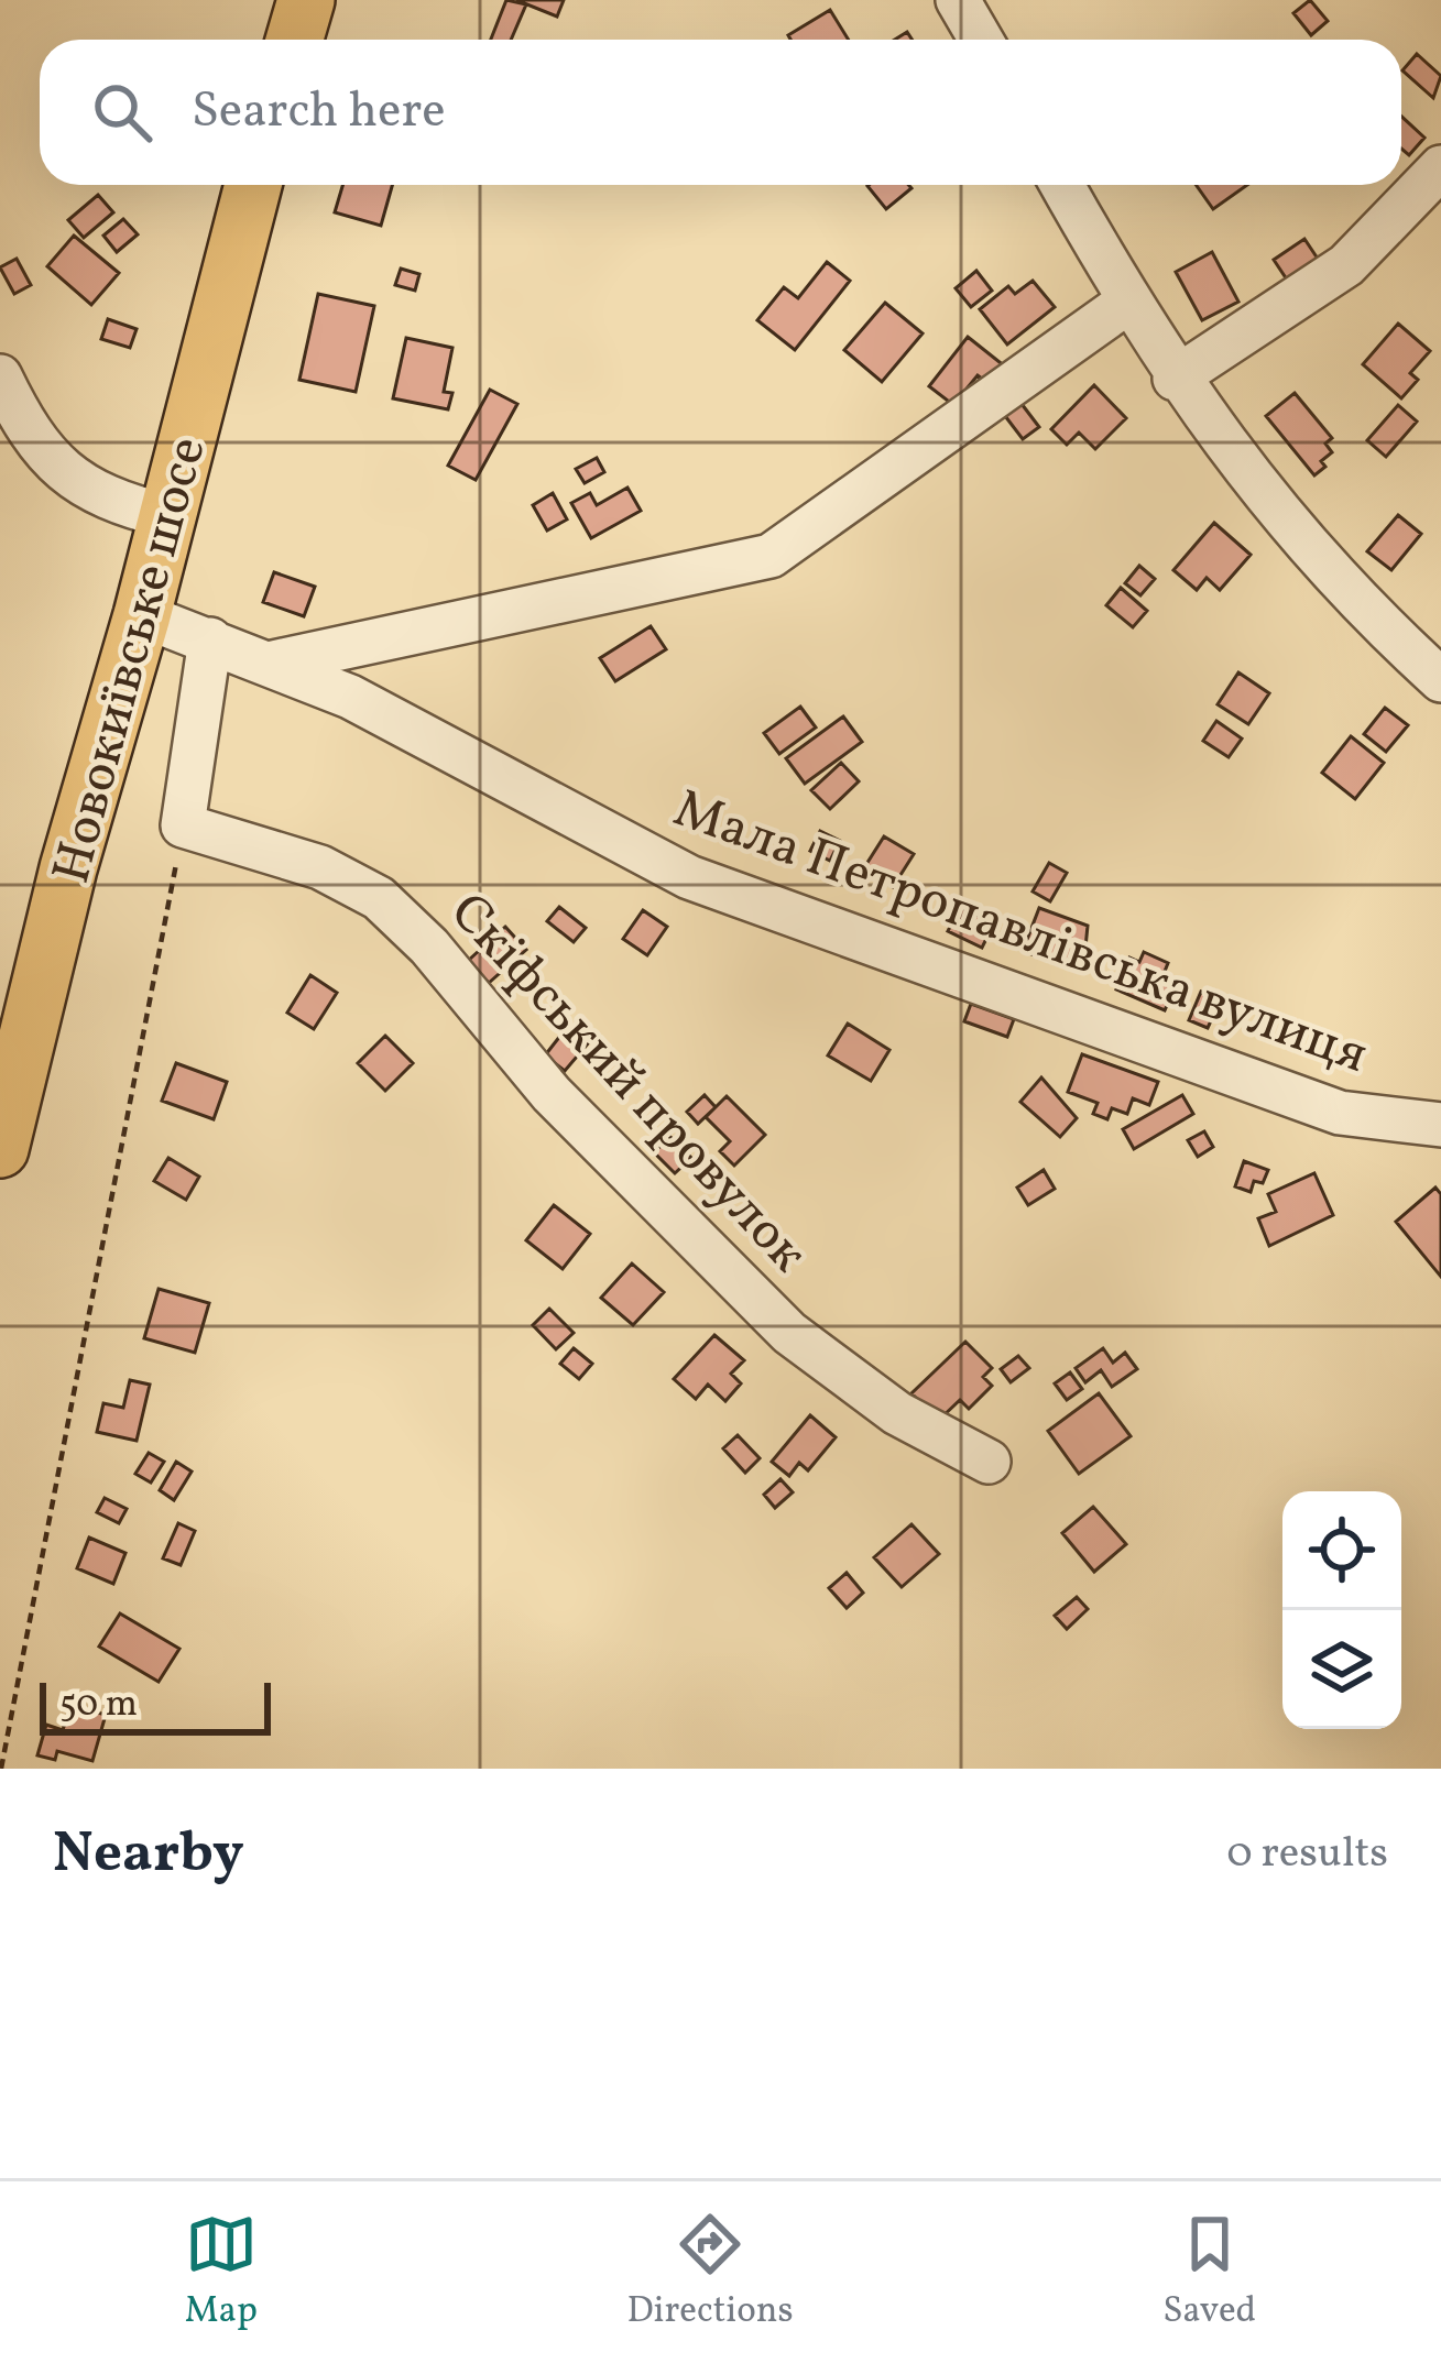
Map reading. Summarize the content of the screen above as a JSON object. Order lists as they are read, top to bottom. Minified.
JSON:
{"streets":{"main road":["Новокиївське шосе"],"street":["Мала Петропавлівська вулиця","Скіфський провулок"]},"crossings":[["Новокиївське шосе","Мала Петропавлівська вулиця"]],"scale_bar":"50 m","page":{"search":"Search here","scale":"50 m","heading":["Nearby","0 results"],"nav":["Map","Directions","Saved"]}}
